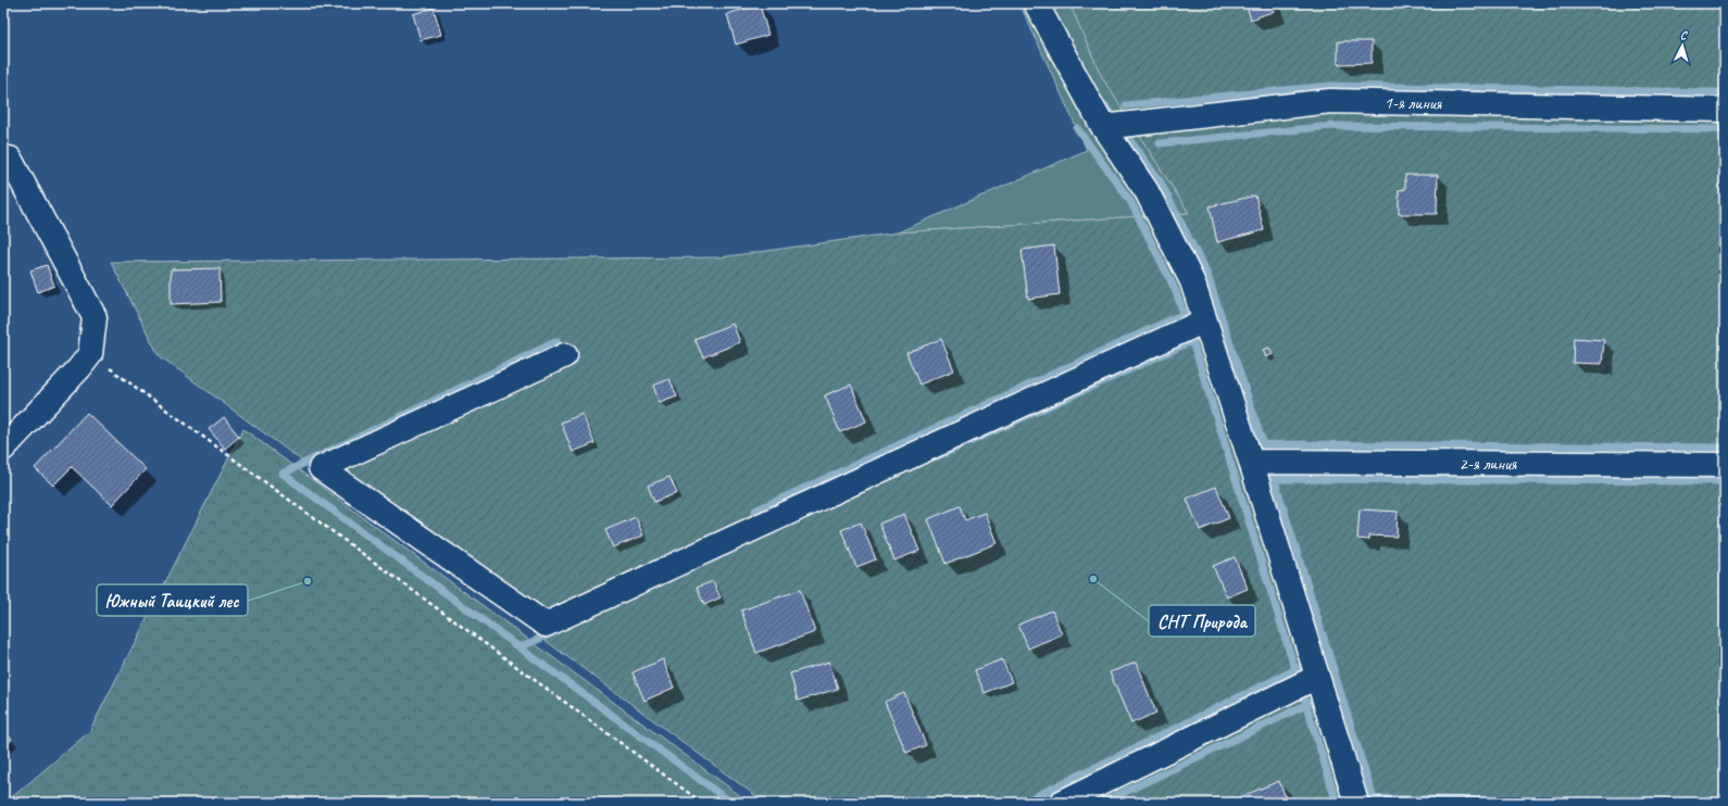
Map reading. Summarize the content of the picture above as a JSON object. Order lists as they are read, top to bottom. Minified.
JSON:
{"streets":{"street":["1-я линия","2-я линия"]},"places":["СНТ Природа","Южный Таицкий лес"],"north":"top"}
